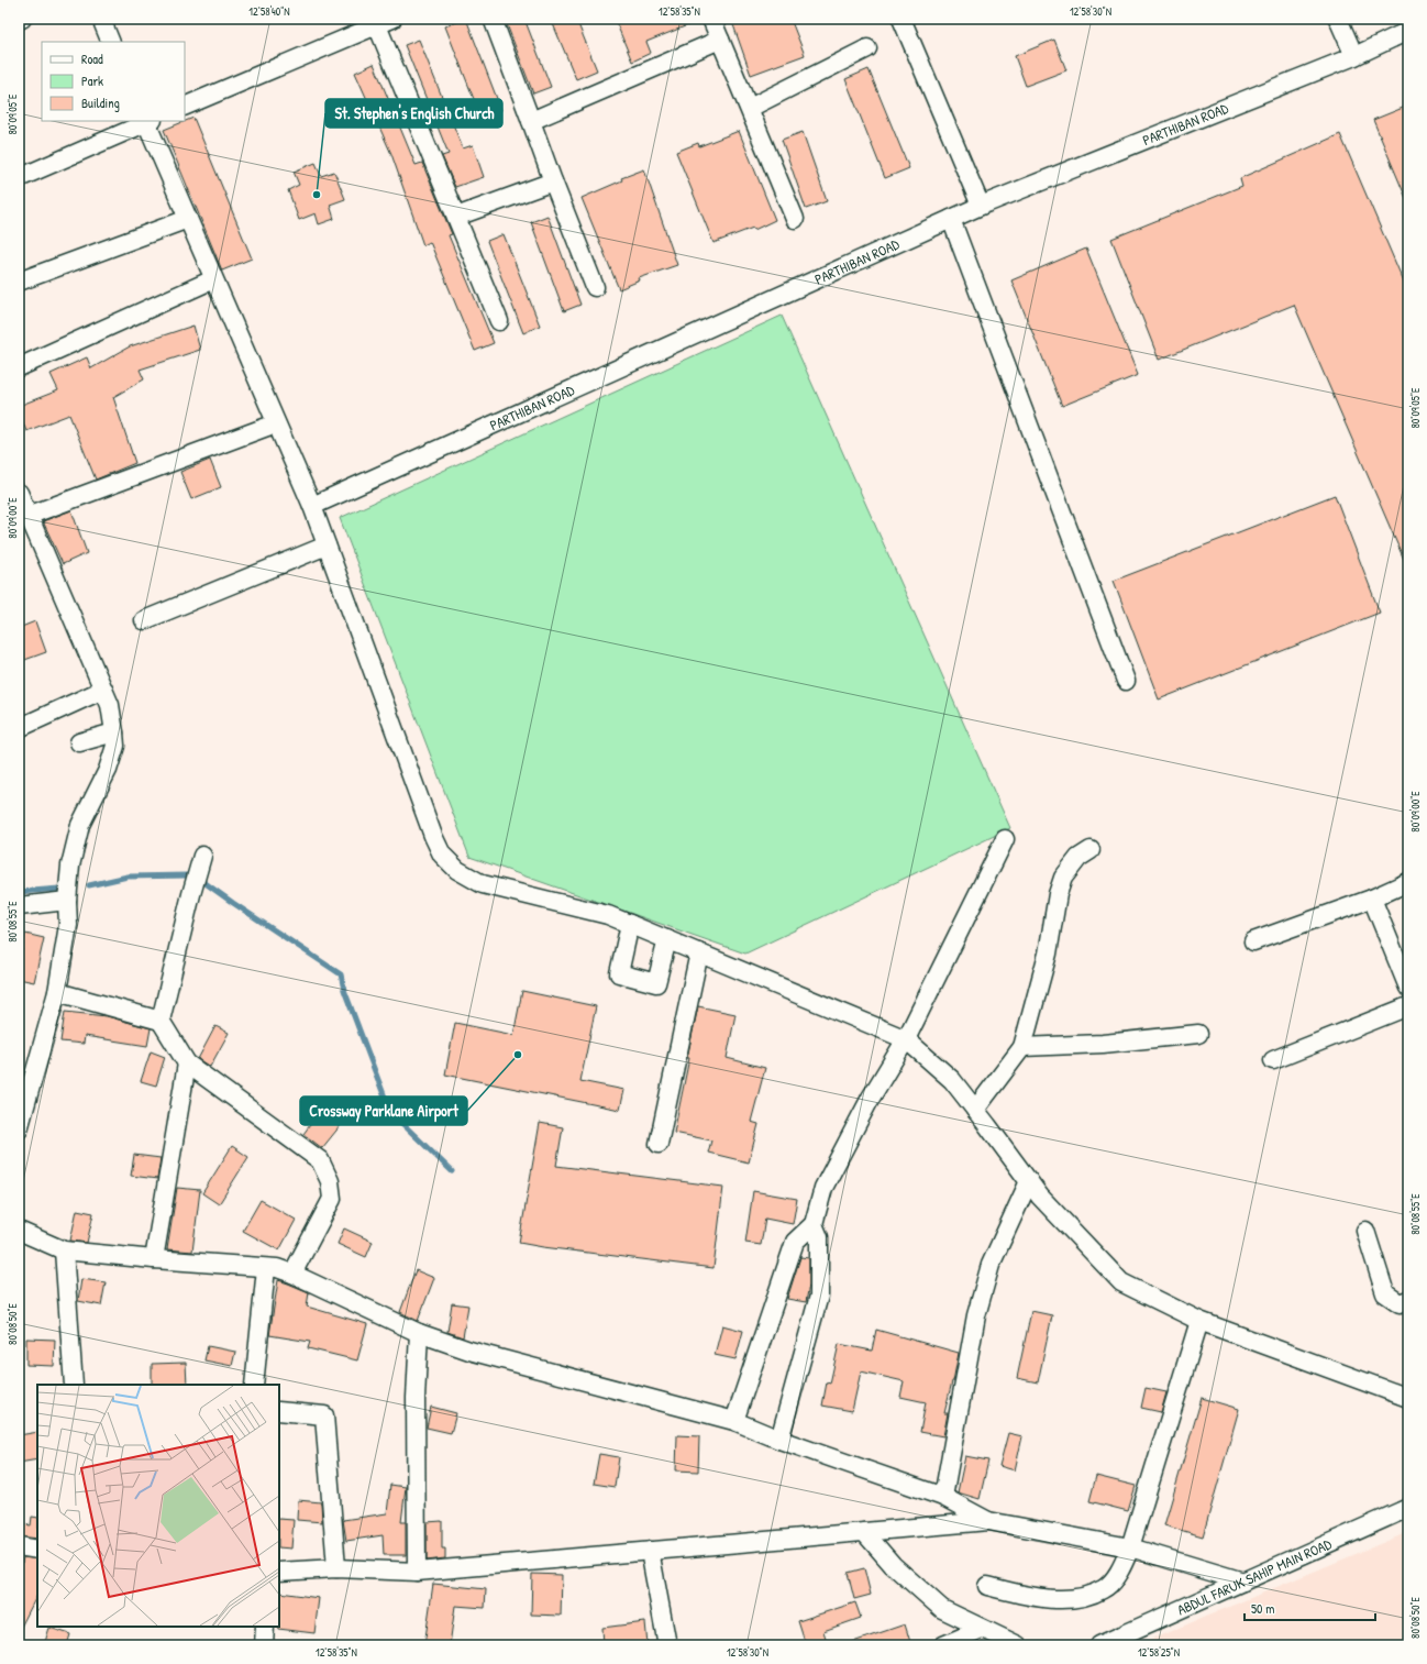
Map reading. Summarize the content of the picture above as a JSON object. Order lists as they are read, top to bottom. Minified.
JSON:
{"streets":{"street":["PARTHIBAN ROAD","ABDUL FARUK SAHIP MAIN ROAD"]},"places":["St. Stephen's English Church","Crossway Parklane Airport"],"legend":["Road","Park","Building"],"scale_bar":"50 m","coordinates":["12°58'40\"N","12°58'35\"N","12°58'30\"N","80°09'05\"E","80°09'00\"E","80°08'55\"E","80°08'50\"E","12°58'25\"N"]}
